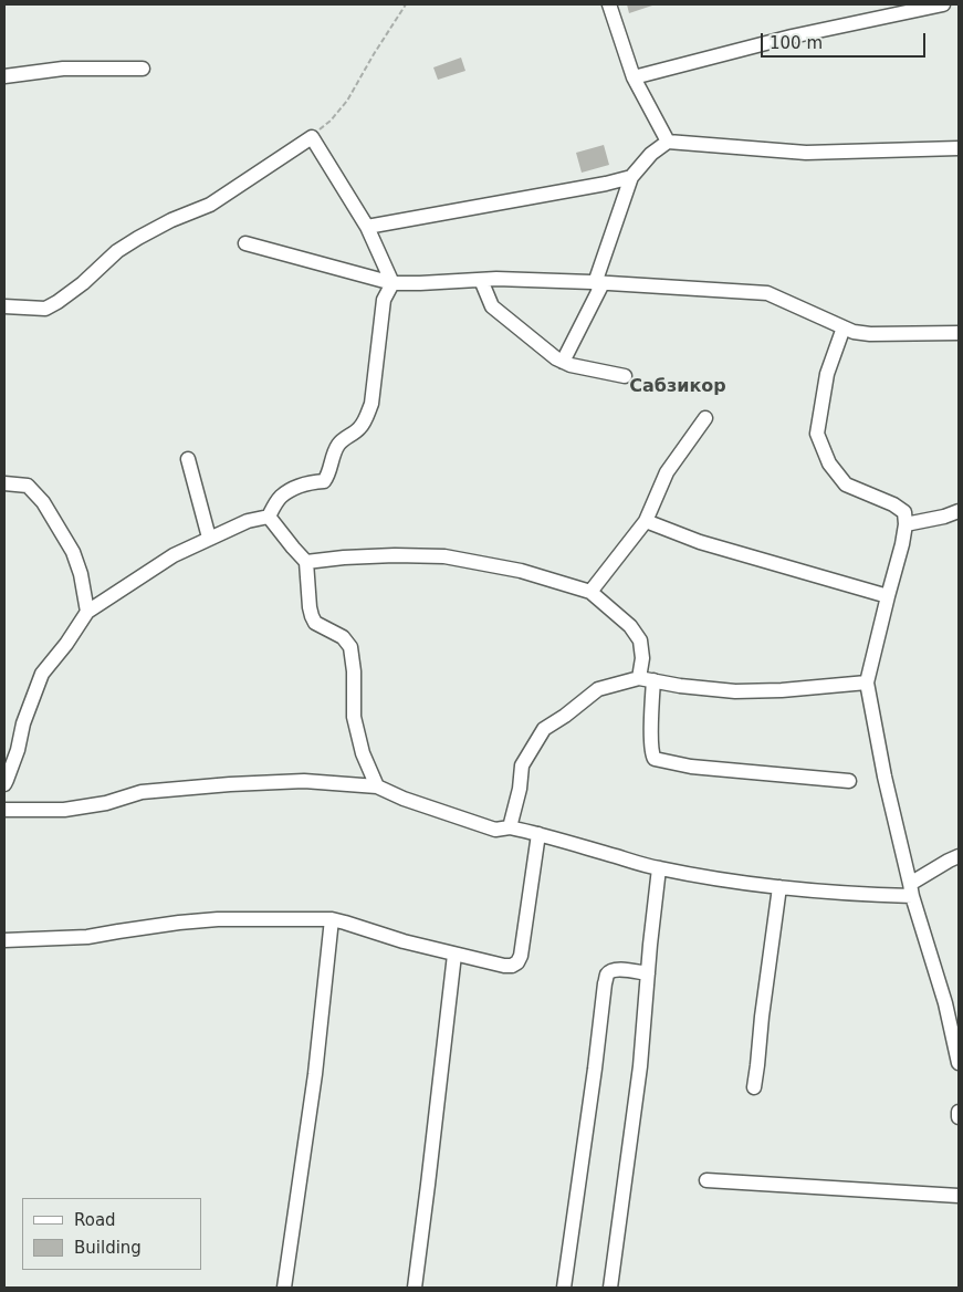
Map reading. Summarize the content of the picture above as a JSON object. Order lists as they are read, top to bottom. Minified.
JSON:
{"districts":["Сабзикор"],"legend":["Road","Building"],"scale_bar":"100 m"}
